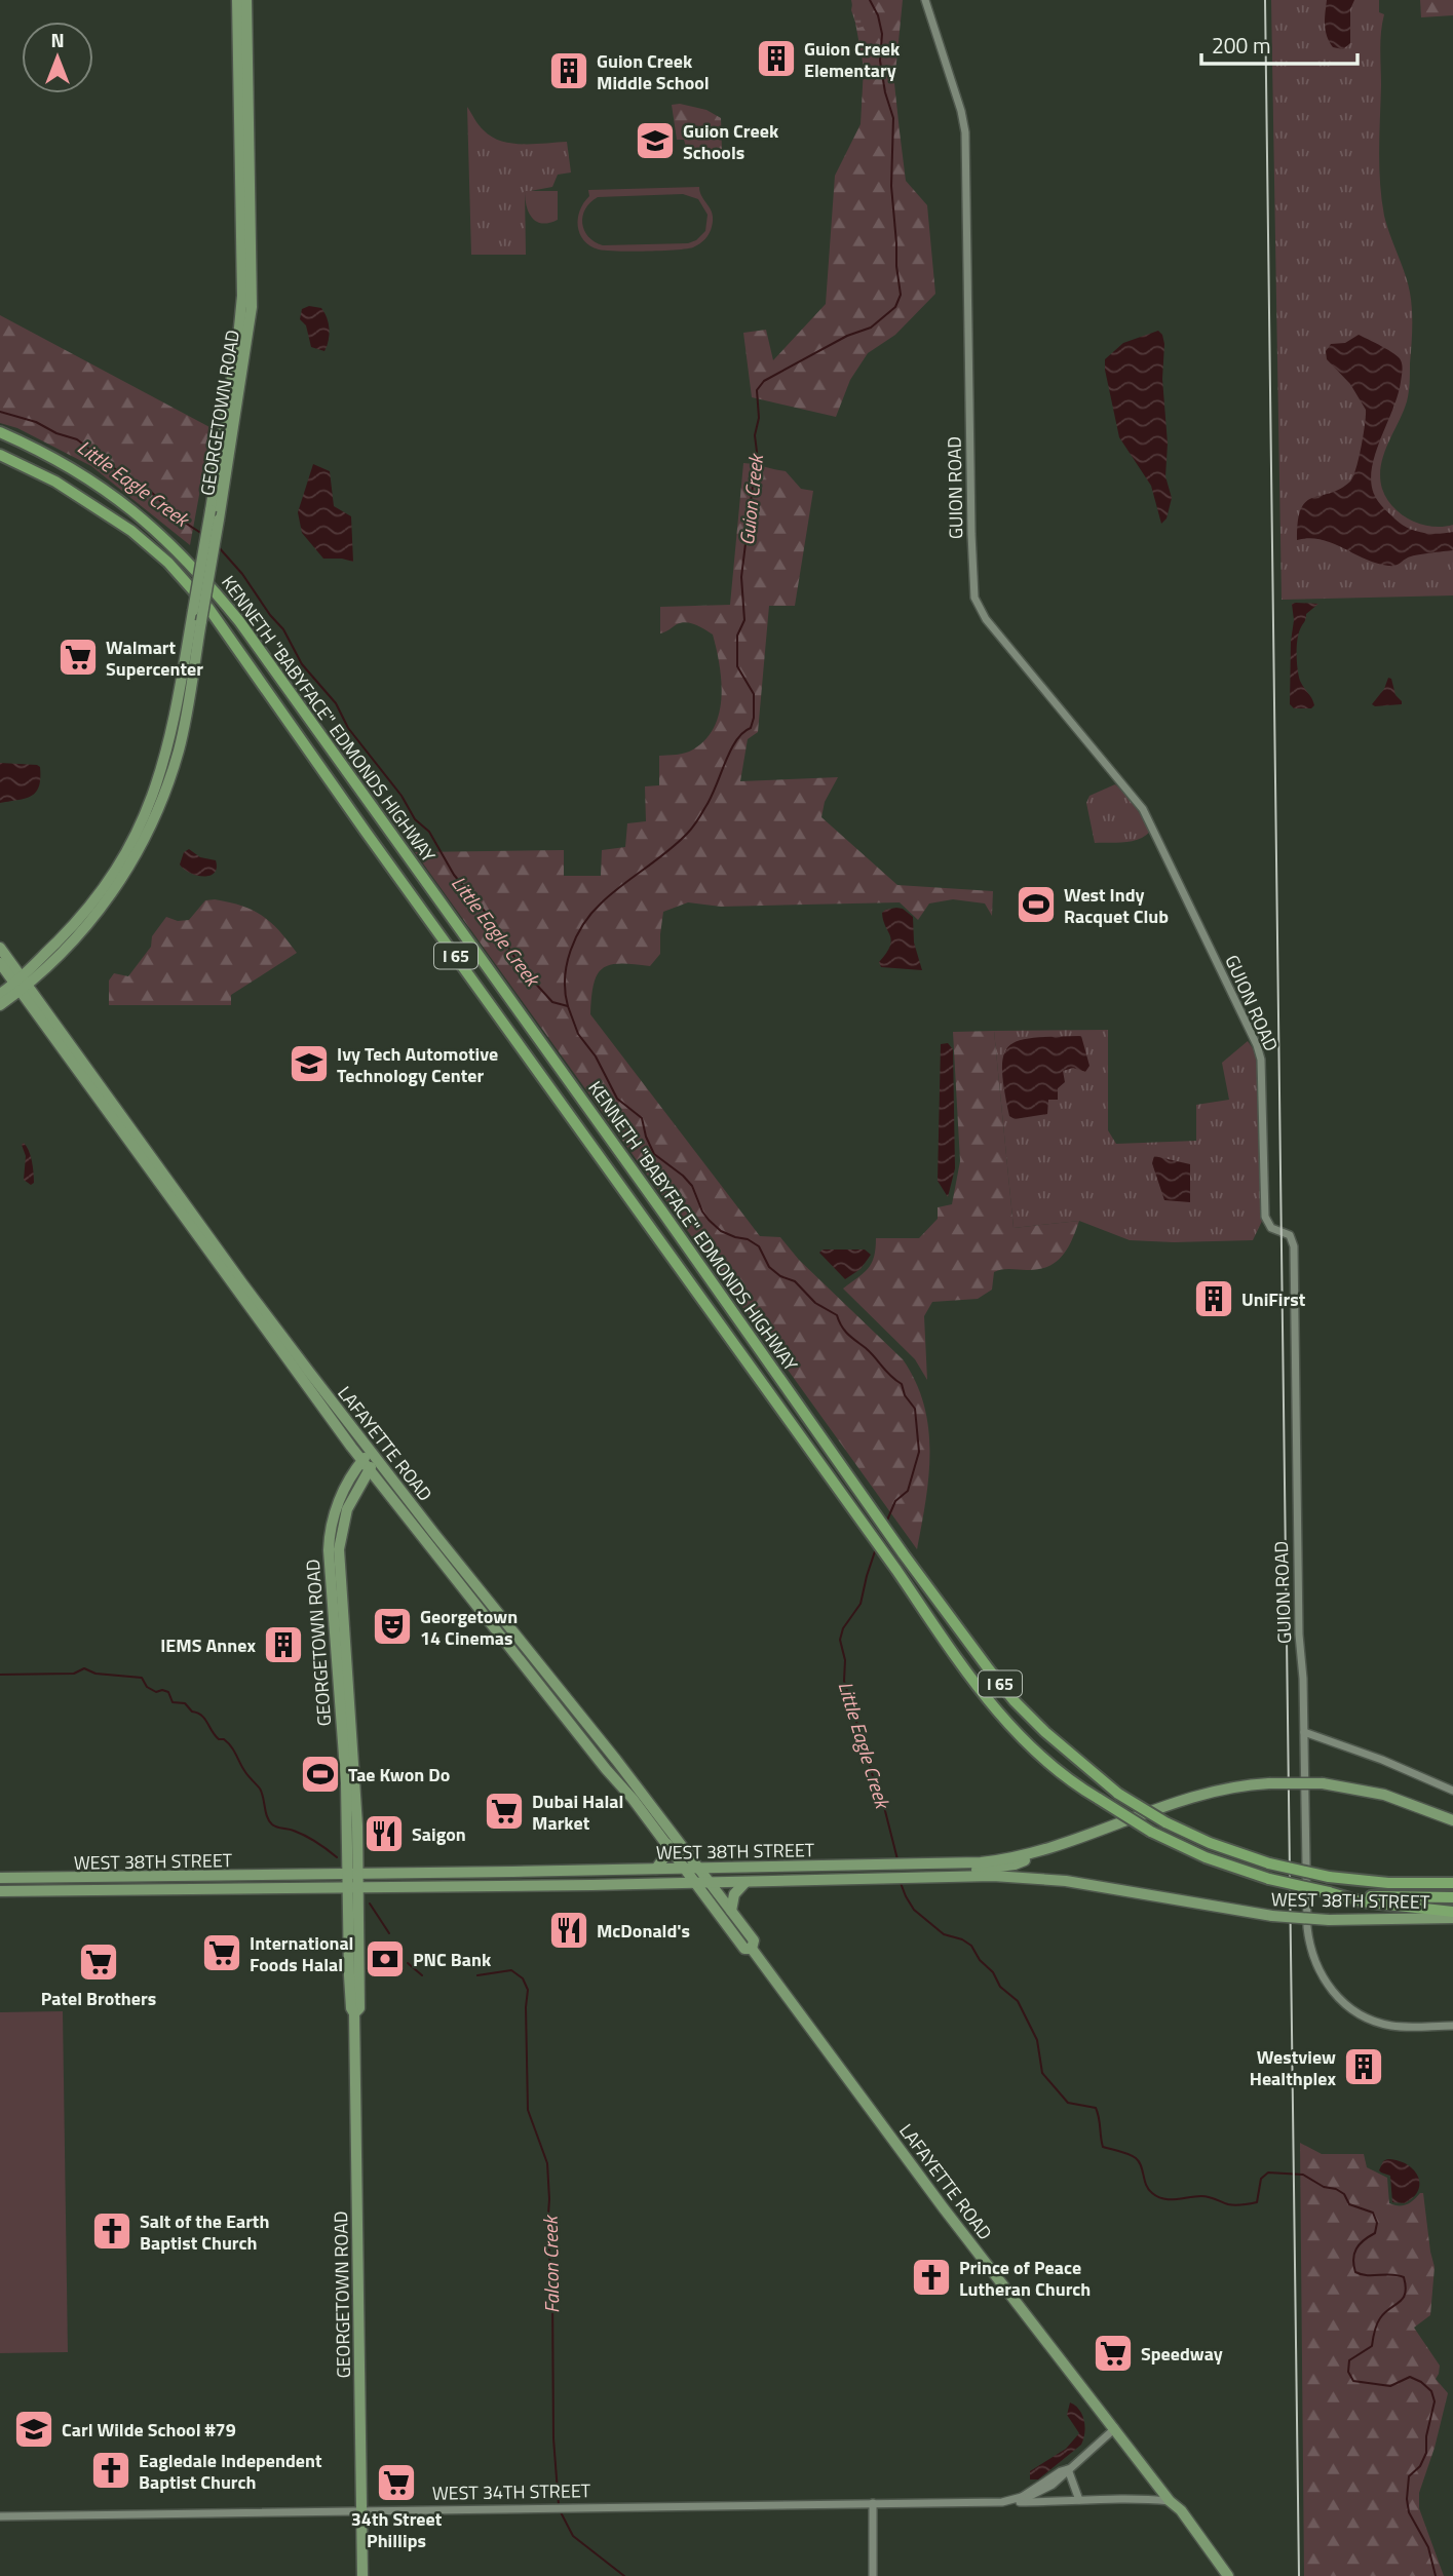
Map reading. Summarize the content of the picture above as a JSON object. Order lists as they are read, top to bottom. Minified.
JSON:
{"streets":{"highway":["KENNETH \"BABYFACE\" EDMONDS HIGHWAY","I 65"],"main road":["GEORGETOWN ROAD","LAFAYETTE ROAD","WEST 38TH STREET"],"street":["GUION ROAD","WEST 34TH STREET"]},"crossings":[["GEORGETOWN ROAD","LAFAYETTE ROAD"],["GEORGETOWN ROAD","WEST 38TH STREET"],["GEORGETOWN ROAD","WEST 34TH STREET"],["LAFAYETTE ROAD","WEST 38TH STREET"],["LAFAYETTE ROAD","WEST 34TH STREET"]],"water":["Little Eagle Creek","Guion Creek","Falcon Creek"],"places":{"building":["Guion Creek Elementary","Guion Creek Middle School","UniFirst","IEMS Annex","Westview Healthplex"],"school or university":["Guion Creek Schools","Ivy Tech Automotive Technology Center","Carl Wilde School #79"],"supermarket":["Walmart Supercenter","Dubai Halal Market","International Foods Halal","Patel Brothers","Speedway","34th Street Phillips"],"sports":["West Indy Racquet Club","Tae Kwon Do"],"theatre":["Georgetown 14 Cinemas"],"restaurant":["Saigon","McDonald's"],"bank":["PNC Bank"],"church":["Salt of the Earth Baptist Church","Prince of Peace Lutheran Church","Eagledale Independent Baptist Church"]},"scale_bar":"200 m","north":"top"}
